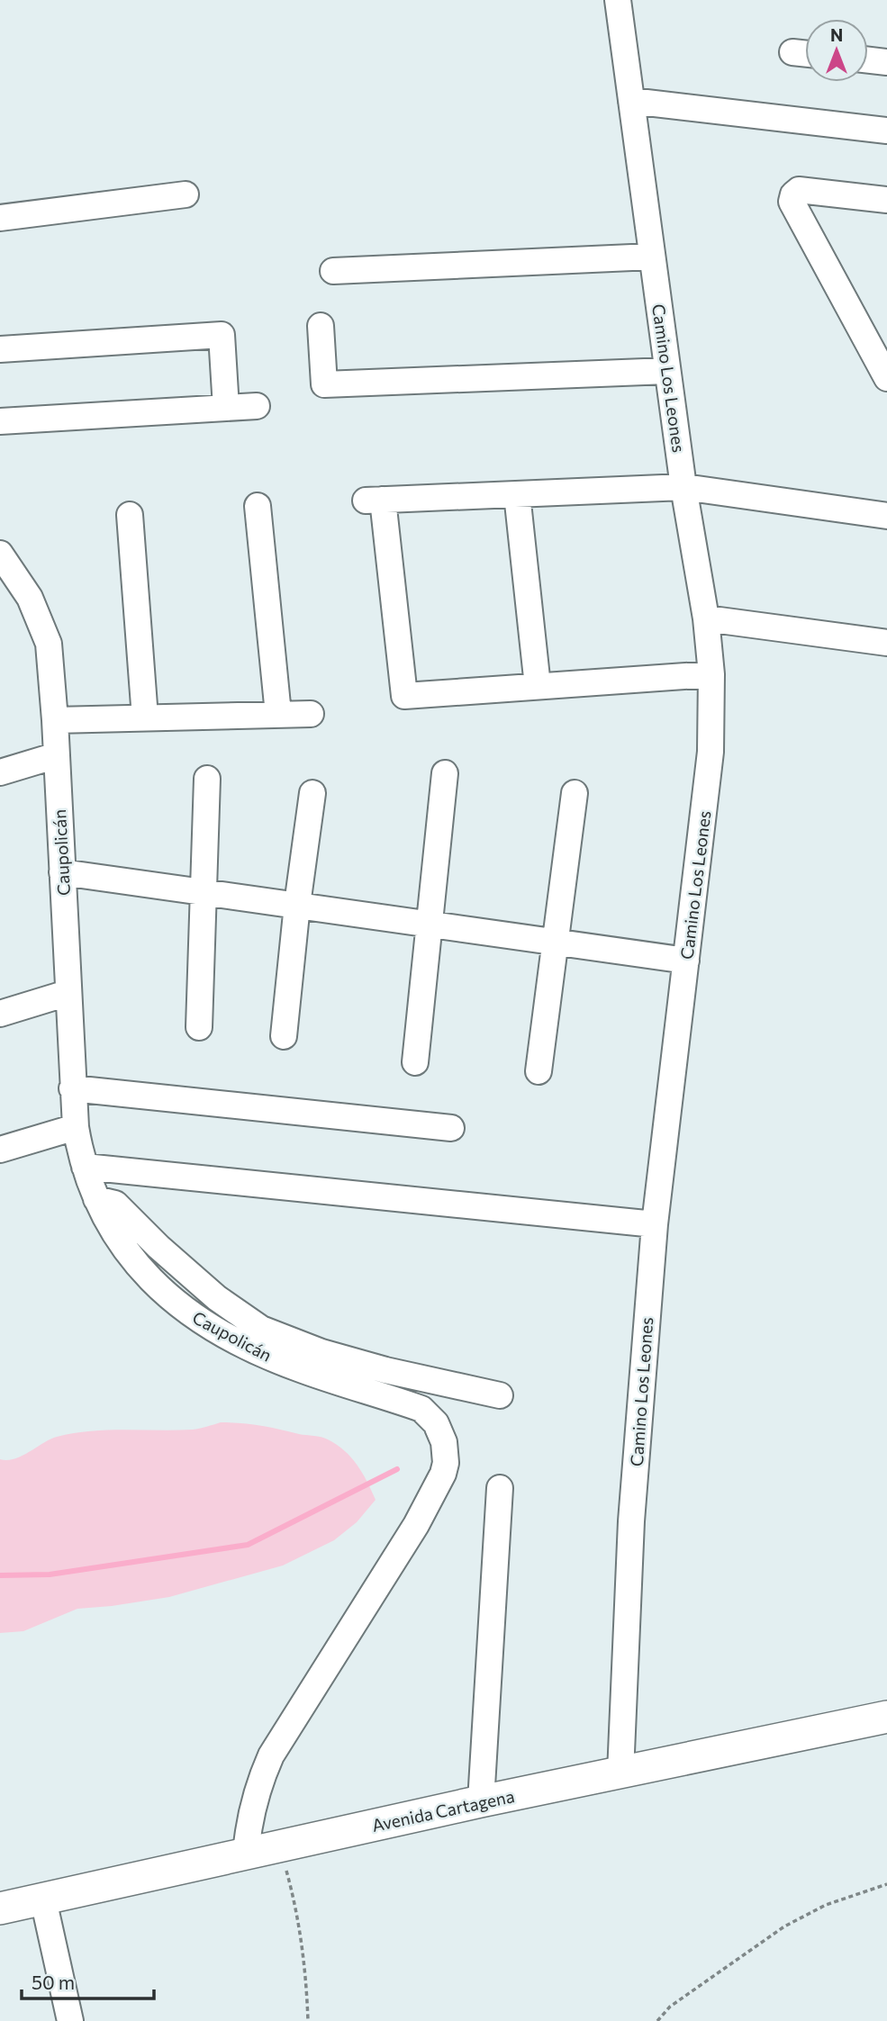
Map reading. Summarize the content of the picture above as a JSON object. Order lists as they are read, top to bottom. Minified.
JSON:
{"streets":{"main road":["Avenida Cartagena"],"street":["Camino Los Leones","Caupolicán"]},"crossings":[["Camino Los Leones","Avenida Cartagena"],["Caupolicán","Avenida Cartagena"]],"scale_bar":"50 m","north":"top"}
